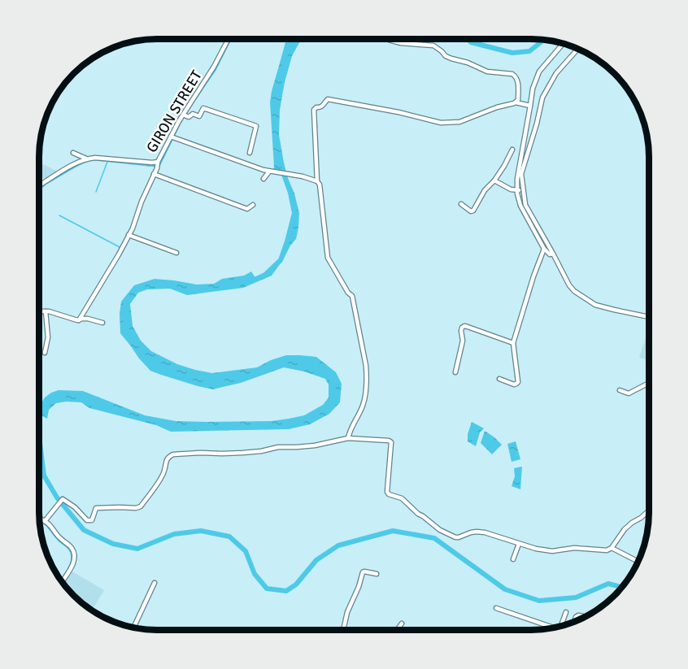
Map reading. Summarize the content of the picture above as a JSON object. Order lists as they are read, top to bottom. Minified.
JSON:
{"streets":{"street":["GIRON STREET"]}}
